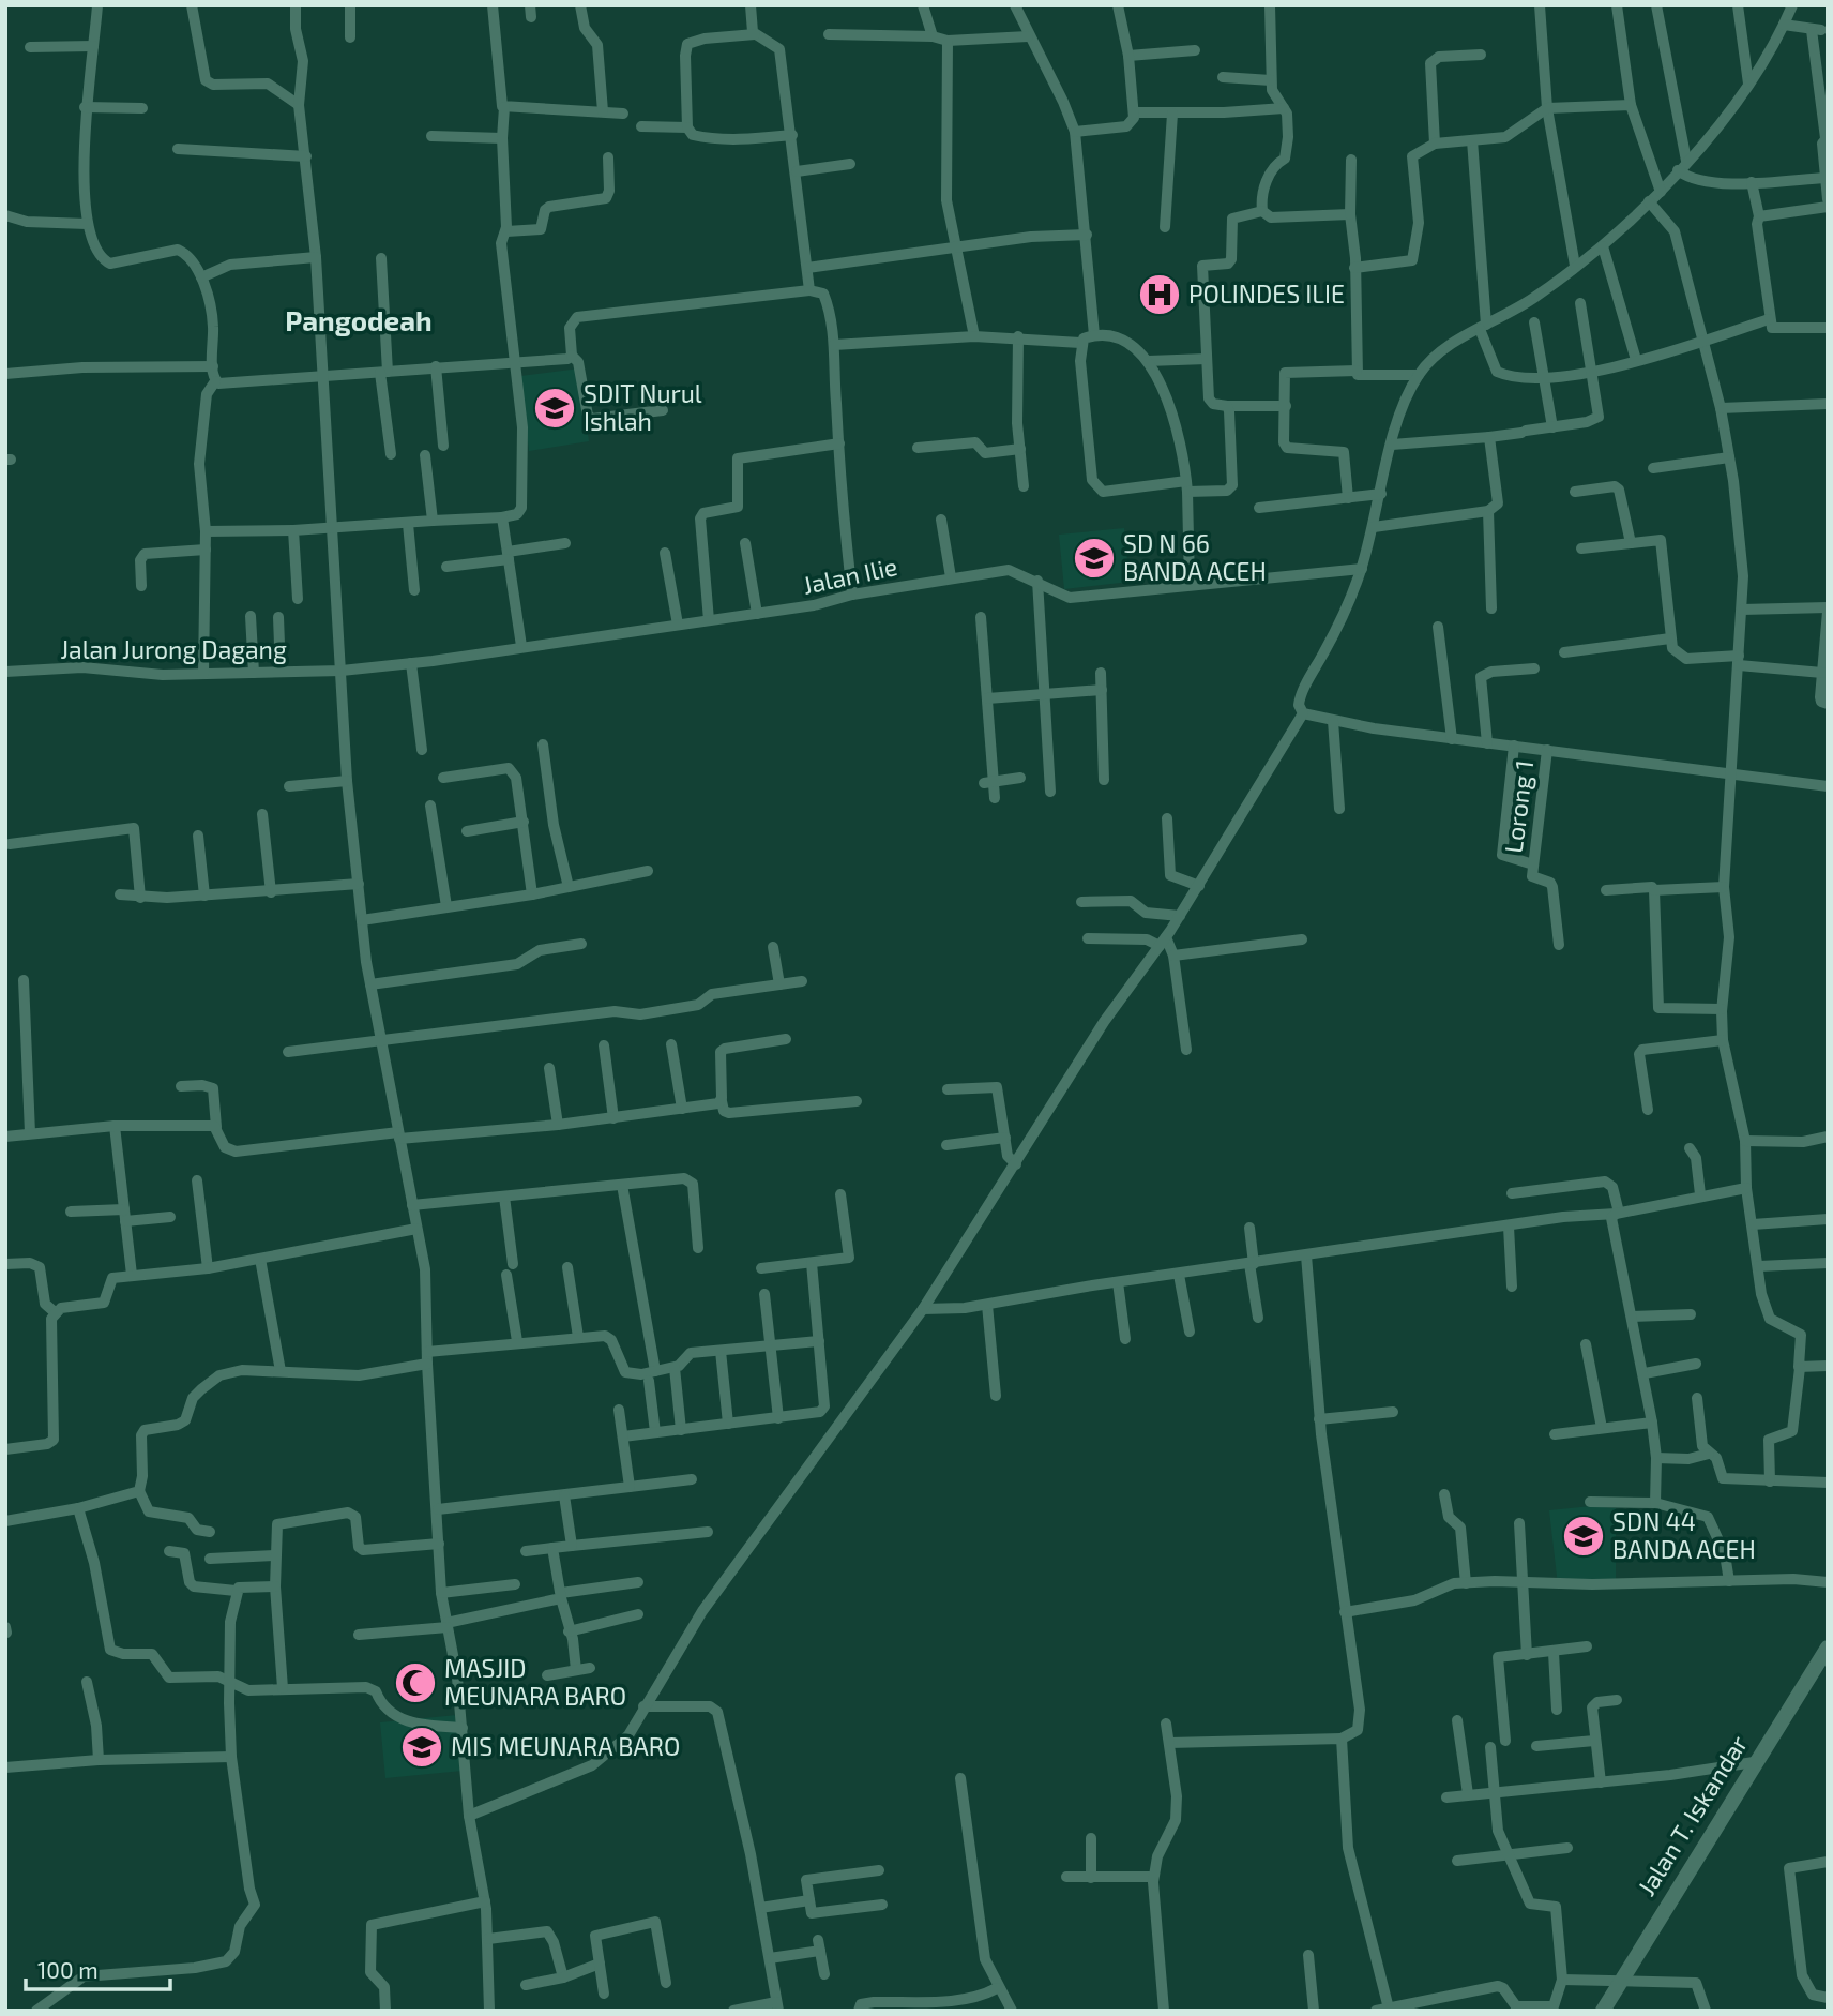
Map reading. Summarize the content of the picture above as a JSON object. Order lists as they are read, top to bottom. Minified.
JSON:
{"streets":{"street":["Jalan Ilie","Jalan Jurong Dagang","Lorong 1","Jalan T. Iskandar"]},"crossings":[["Jalan Ilie","Jalan Jurong Dagang"]],"districts":["Pangodeah"],"places":{"hospital":["POLINDES ILIE"],"school or university":["SDIT Nurul Ishlah","SD N 66 BANDA ACEH","SDN 44 BANDA ACEH","MIS MEUNARA BARO"],"mosque":["MASJID MEUNARA BARO"]},"scale_bar":"100 m"}
